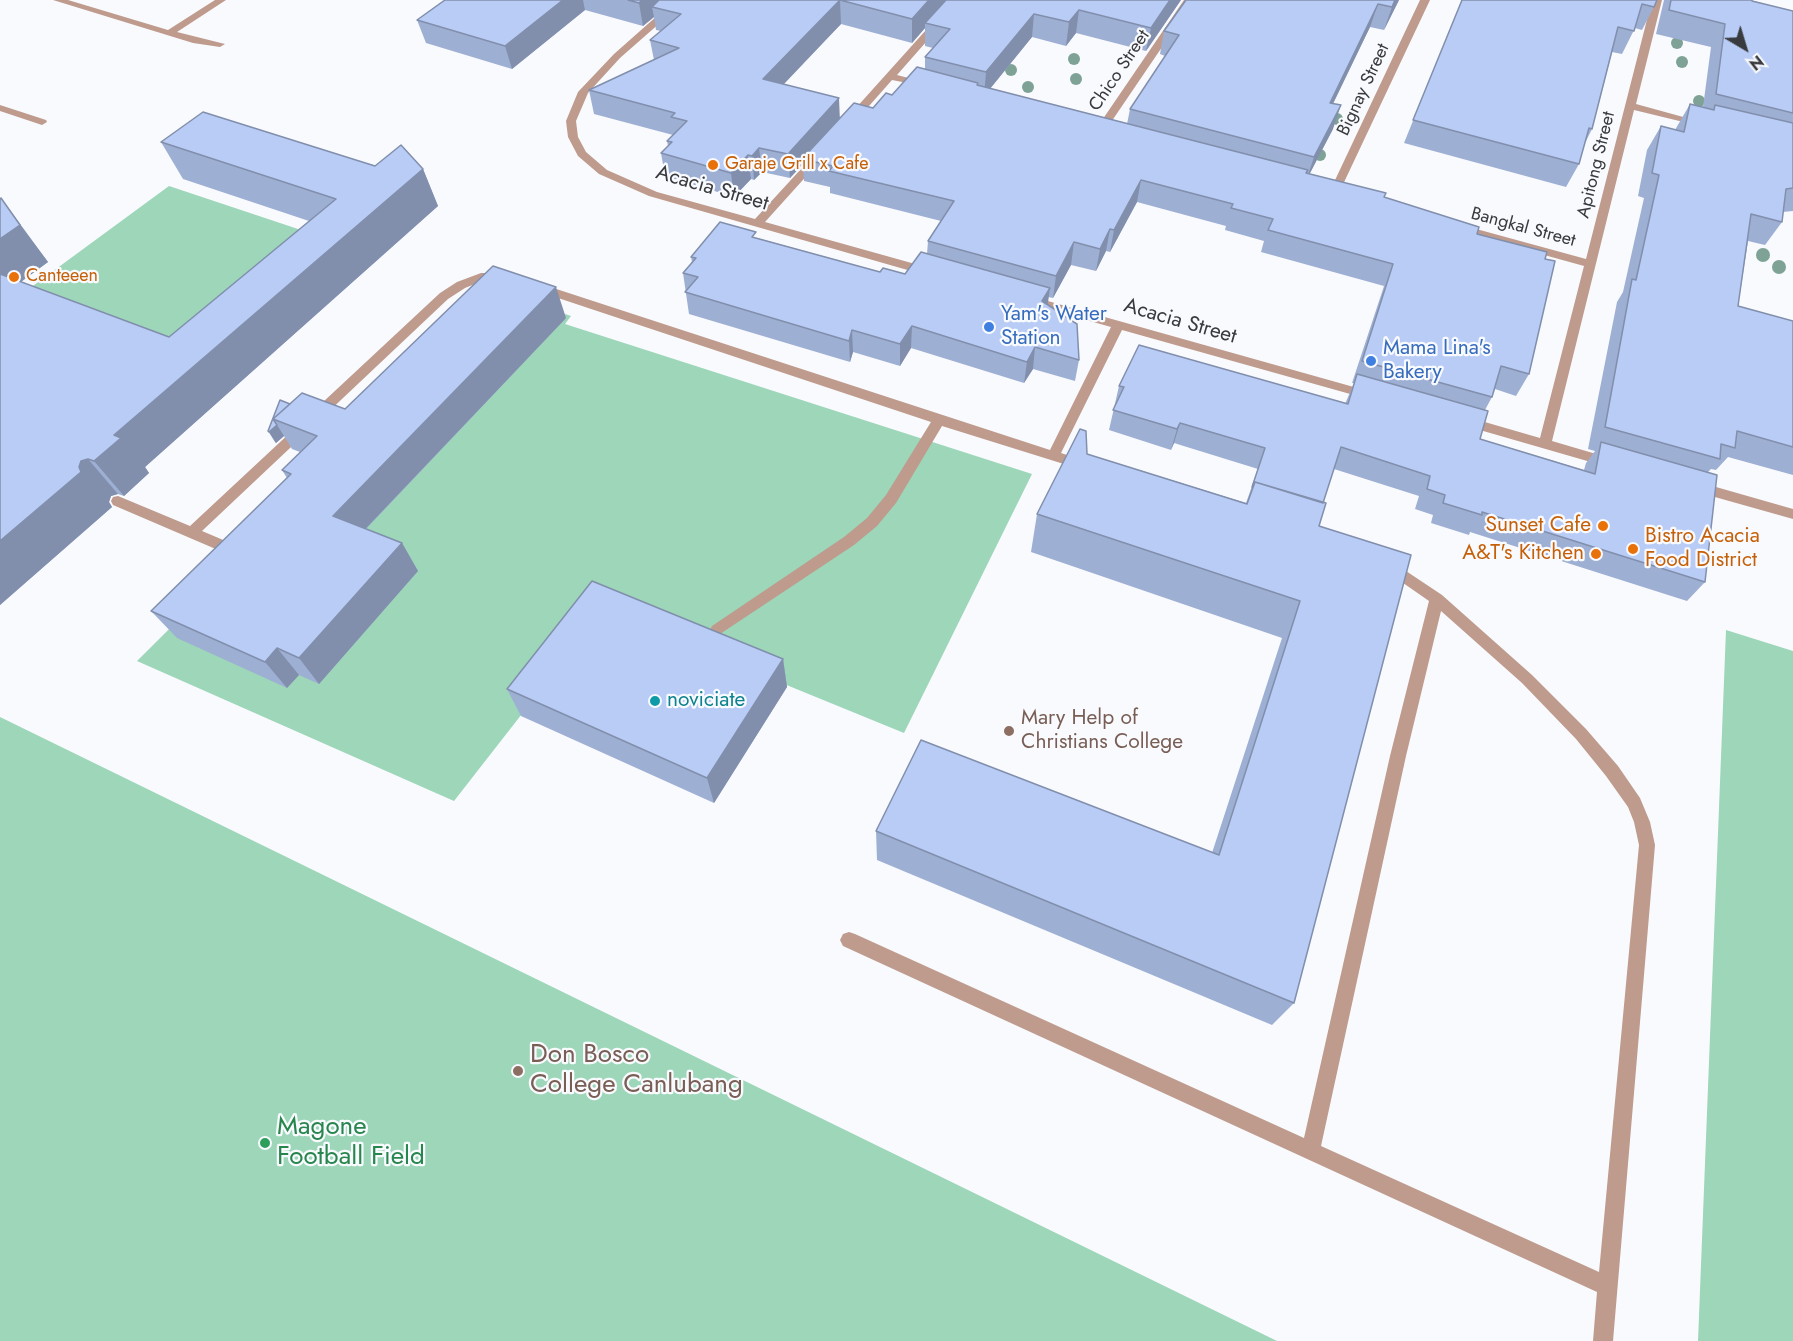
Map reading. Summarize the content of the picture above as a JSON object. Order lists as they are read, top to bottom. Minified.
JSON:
{"streets":{"street":["Chico Street","Bignay Street","Apitong Street","Acacia Street","Bangkal Street"]},"crossings":[["Apitong Street","Bangkal Street"]],"places":["Garaje Grill x Cafe","Canteeen","Yam's Water Station","Mama Lina's Bakery","Sunset Cafe","Bistro Acacia Food District","A&T's Kitchen","noviciate","Mary Help of Christians College","Don Bosco College Canlubang","Magone Football Field"],"north":"bottom right"}
